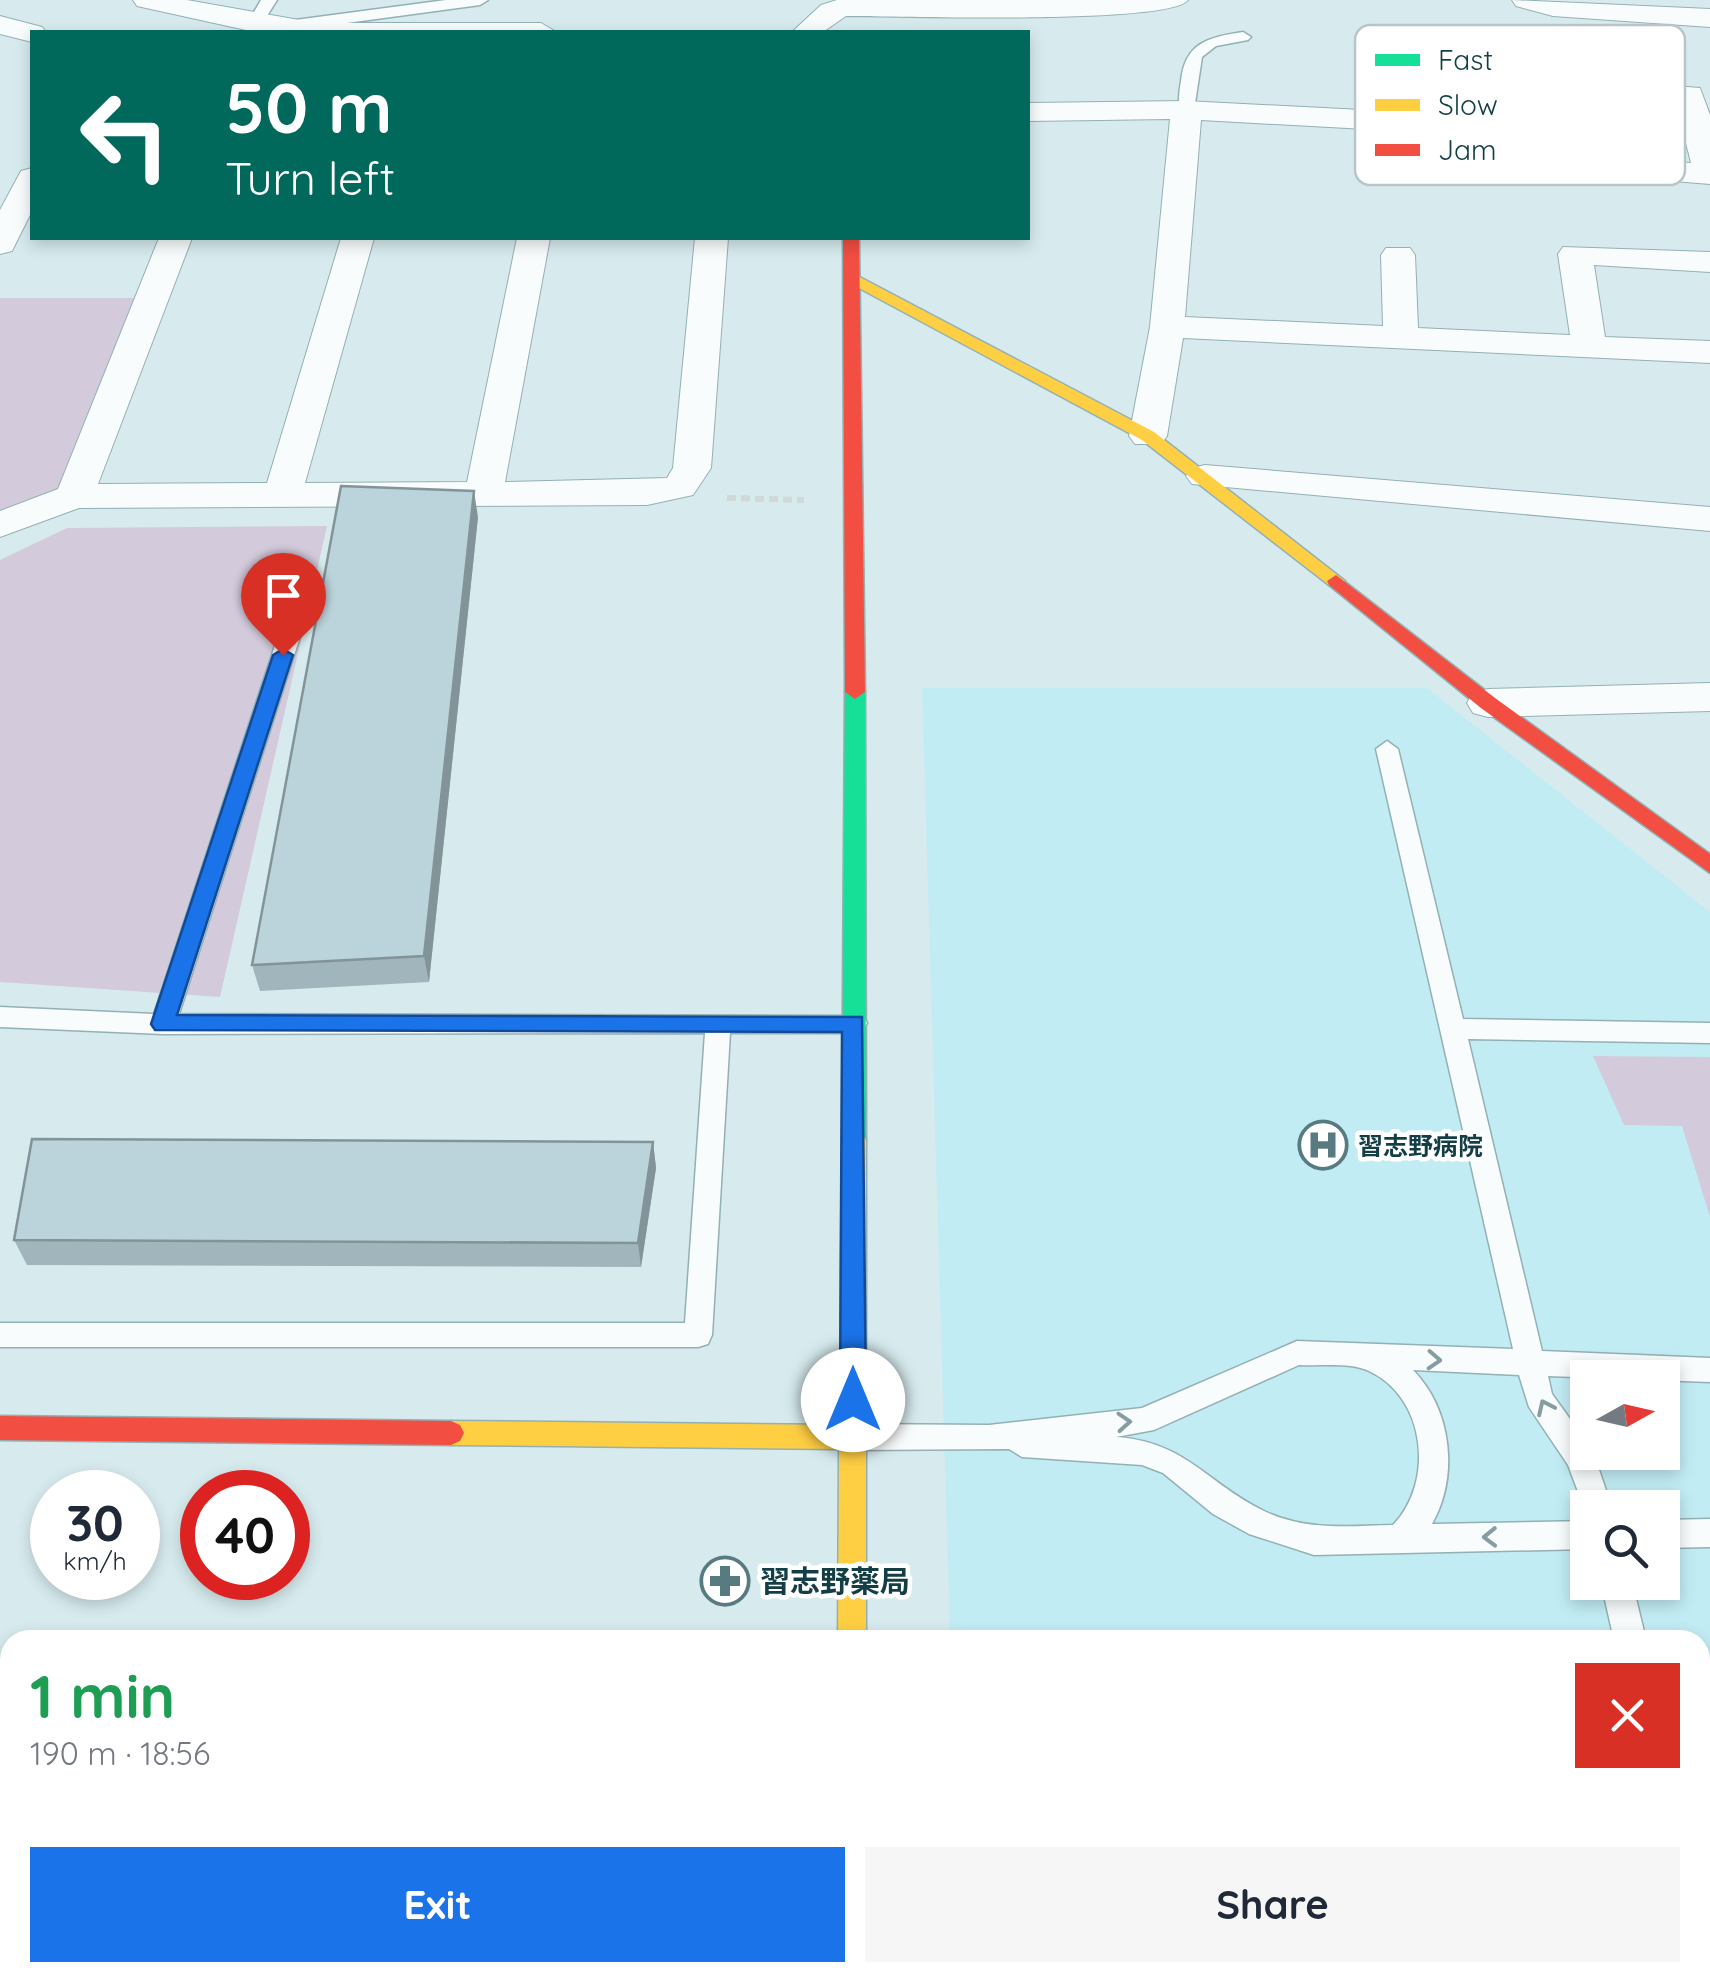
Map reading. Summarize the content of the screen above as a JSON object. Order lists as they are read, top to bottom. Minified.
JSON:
{"places":{"hospital":["習志野病院"],"pharmacy":["習志野薬局"]},"legend":["Fast","Slow","Jam"],"north":"right","page":{"turn":["50 m","Turn left"],"speed":"30 km/h","limit":"40","heading":["1 min","190 m · 18:56"],"buttons":["Exit","Share"]}}
